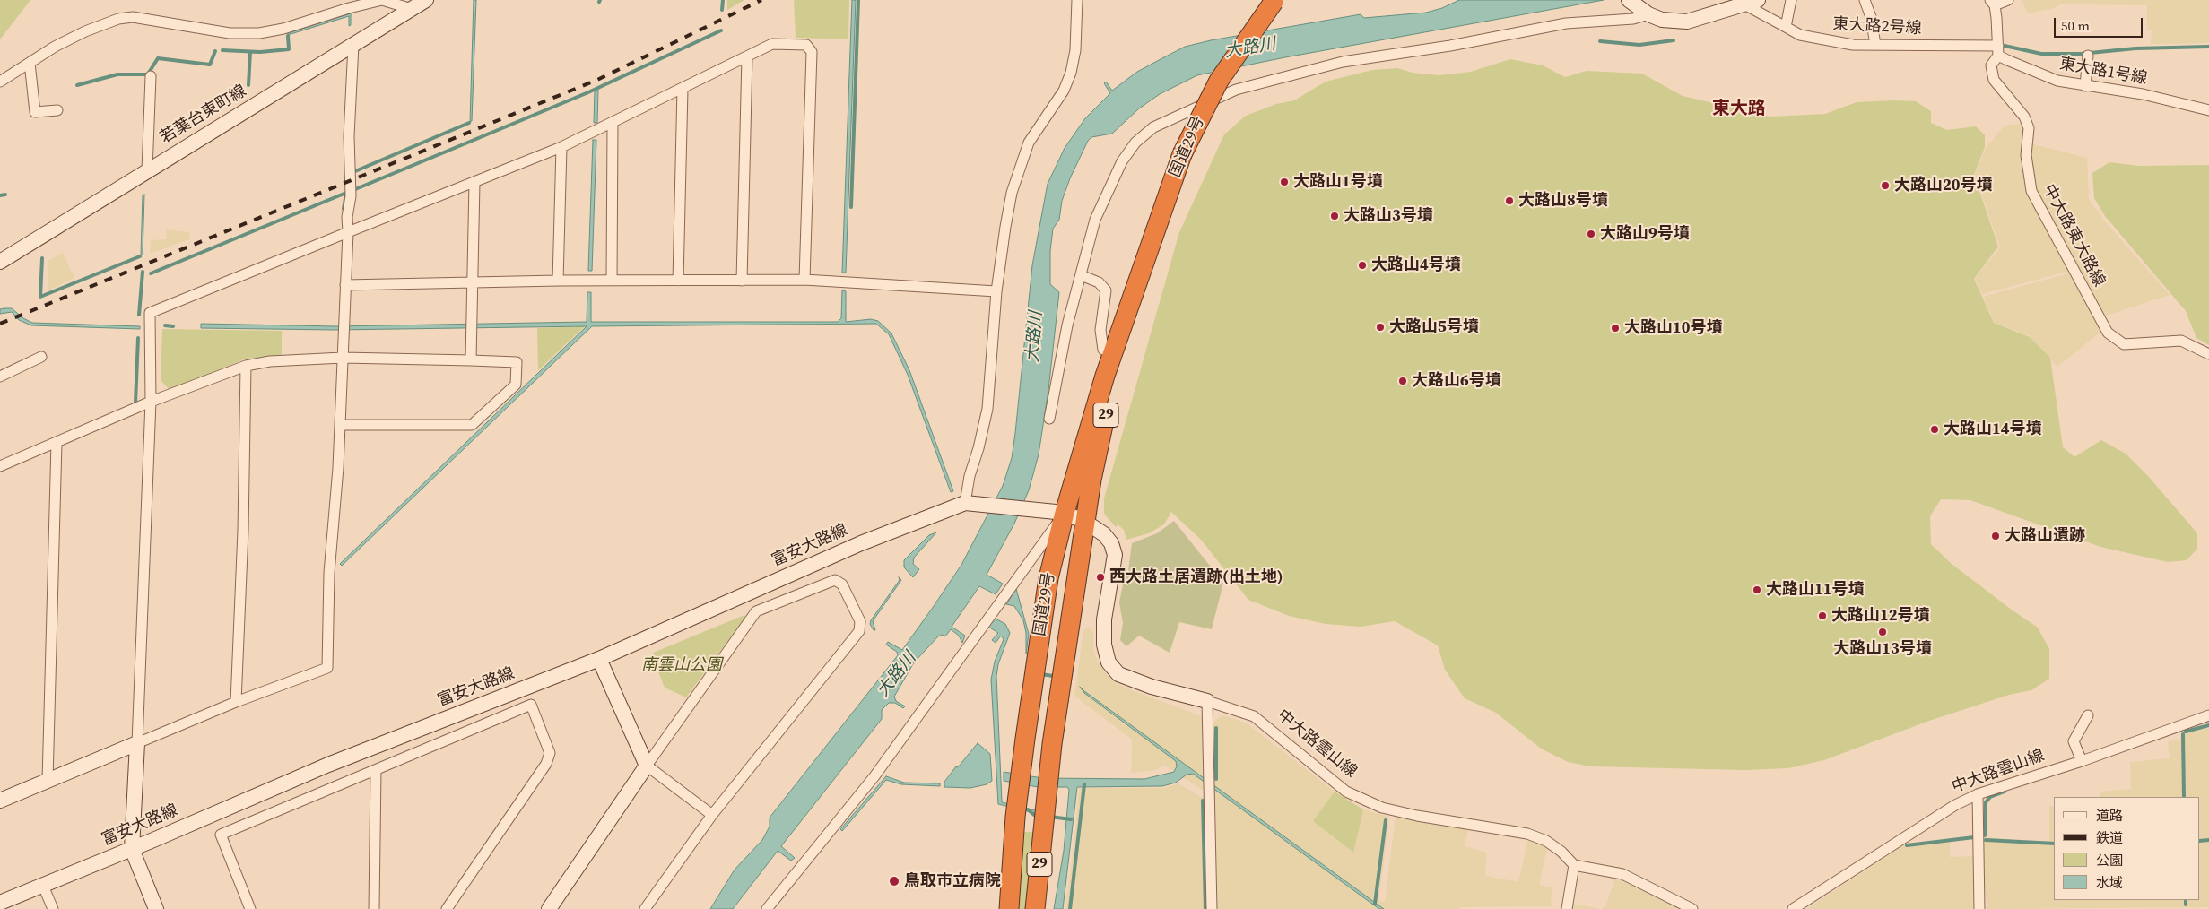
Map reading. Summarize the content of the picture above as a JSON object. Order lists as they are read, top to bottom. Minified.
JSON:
{"streets":{"highway":["国道29号","29"],"street":["東大路2号線","東大路1号線","若葉台東町線","中大路東大路線","富安大路線","中大路雲山線"]},"crossings":[["東大路2号線","東大路1号線"],["東大路2号線","中大路東大路線"],["東大路1号線","中大路東大路線"],["国道29号","中大路雲山線"],["富安大路線","中大路雲山線"]],"districts":["東大路"],"water":["大路川"],"parks":["南雲山公園"],"places":["大路山1号墳","大路山20号墳","大路山8号墳","大路山3号墳","大路山9号墳","大路山4号墳","大路山5号墳","大路山10号墳","大路山6号墳","大路山14号墳","大路山遺跡","西大路土居遺跡(出土地)","大路山11号墳","大路山12号墳","大路山13号墳","鳥取市立病院"],"legend":["道路","鉄道","公園","水域"],"scale_bar":"50 m"}
